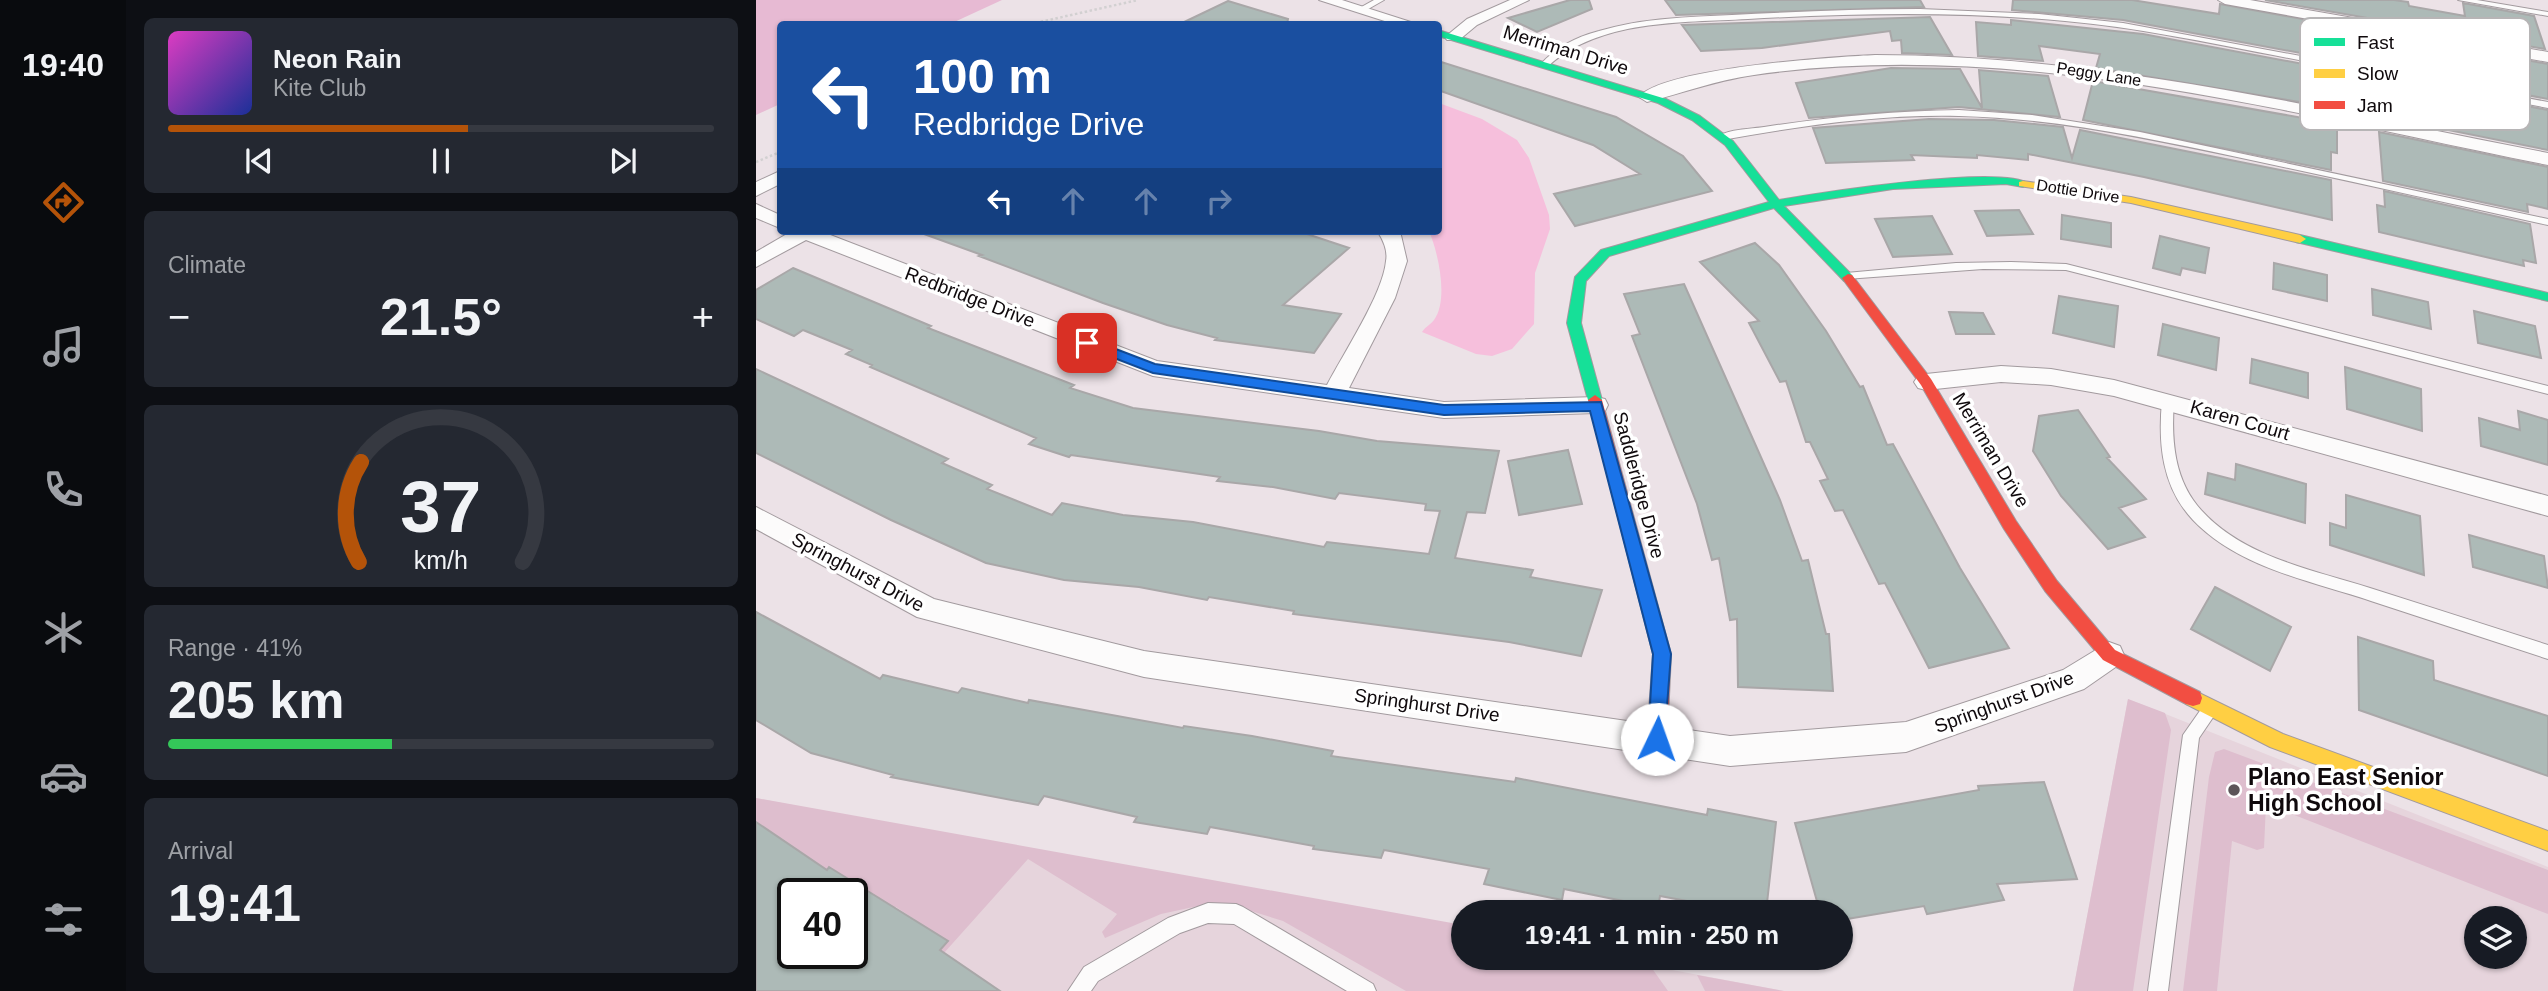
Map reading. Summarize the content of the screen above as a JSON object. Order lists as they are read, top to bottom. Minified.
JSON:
{"streets":{"street":["Merriman Drive","Peggy Lane","Dottie Drive","Redbridge Drive","Karen Court","Saddleridge Drive","Springhurst Drive"]},"crossings":[["Merriman Drive","Peggy Lane"],["Merriman Drive","Dottie Drive"],["Merriman Drive","Karen Court"],["Merriman Drive","Springhurst Drive"],["Dottie Drive","Saddleridge Drive"],["Redbridge Drive","Saddleridge Drive"],["Saddleridge Drive","Springhurst Drive"]],"places":["Plano East Senior High School"],"legend":["Fast","Slow","Jam"],"page":{"tabs":"19:40","turn":["100 m","Redbridge Drive"],"song":["Neon Rain","Kite Club"],"tile":["Climate",["Range · 41%","205 km"],["Arrival","19:41"]],"heat":["−","21.5°","+"],"limit":"40","trip":"19:41 · 1 min · 250 m","gauge":["37","km/h"]}}
